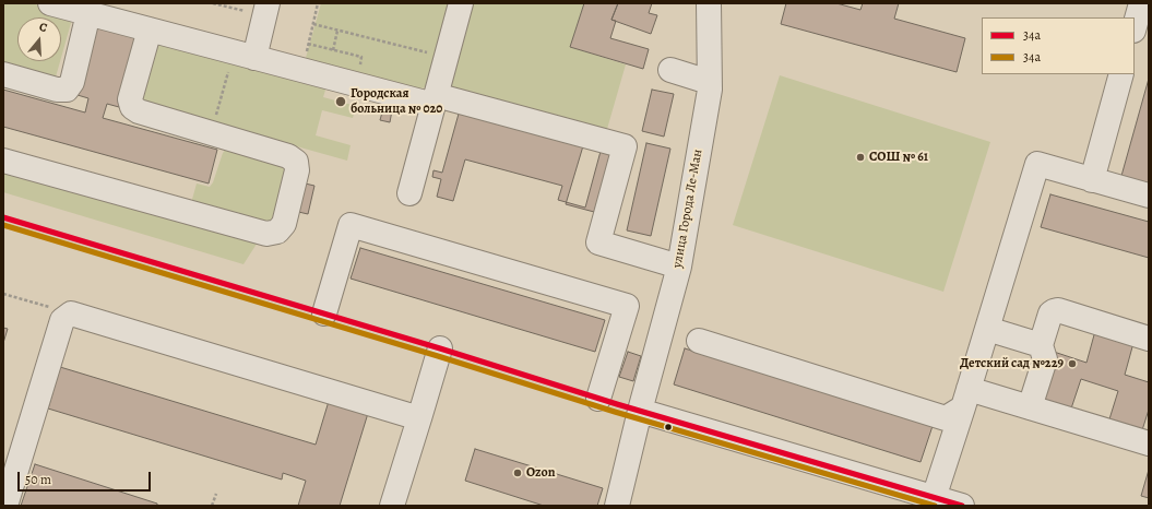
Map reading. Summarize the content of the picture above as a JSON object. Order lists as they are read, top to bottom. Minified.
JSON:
{"streets":{"street":["улица Города Ле-Ман"]},"places":["Городская больница № 020","СОШ № 61","Детский сад №229","Ozon"],"lines":["transit line 34а","transit line 34a"],"legend":["34а","34a"],"scale_bar":"50 m","north":"top"}
